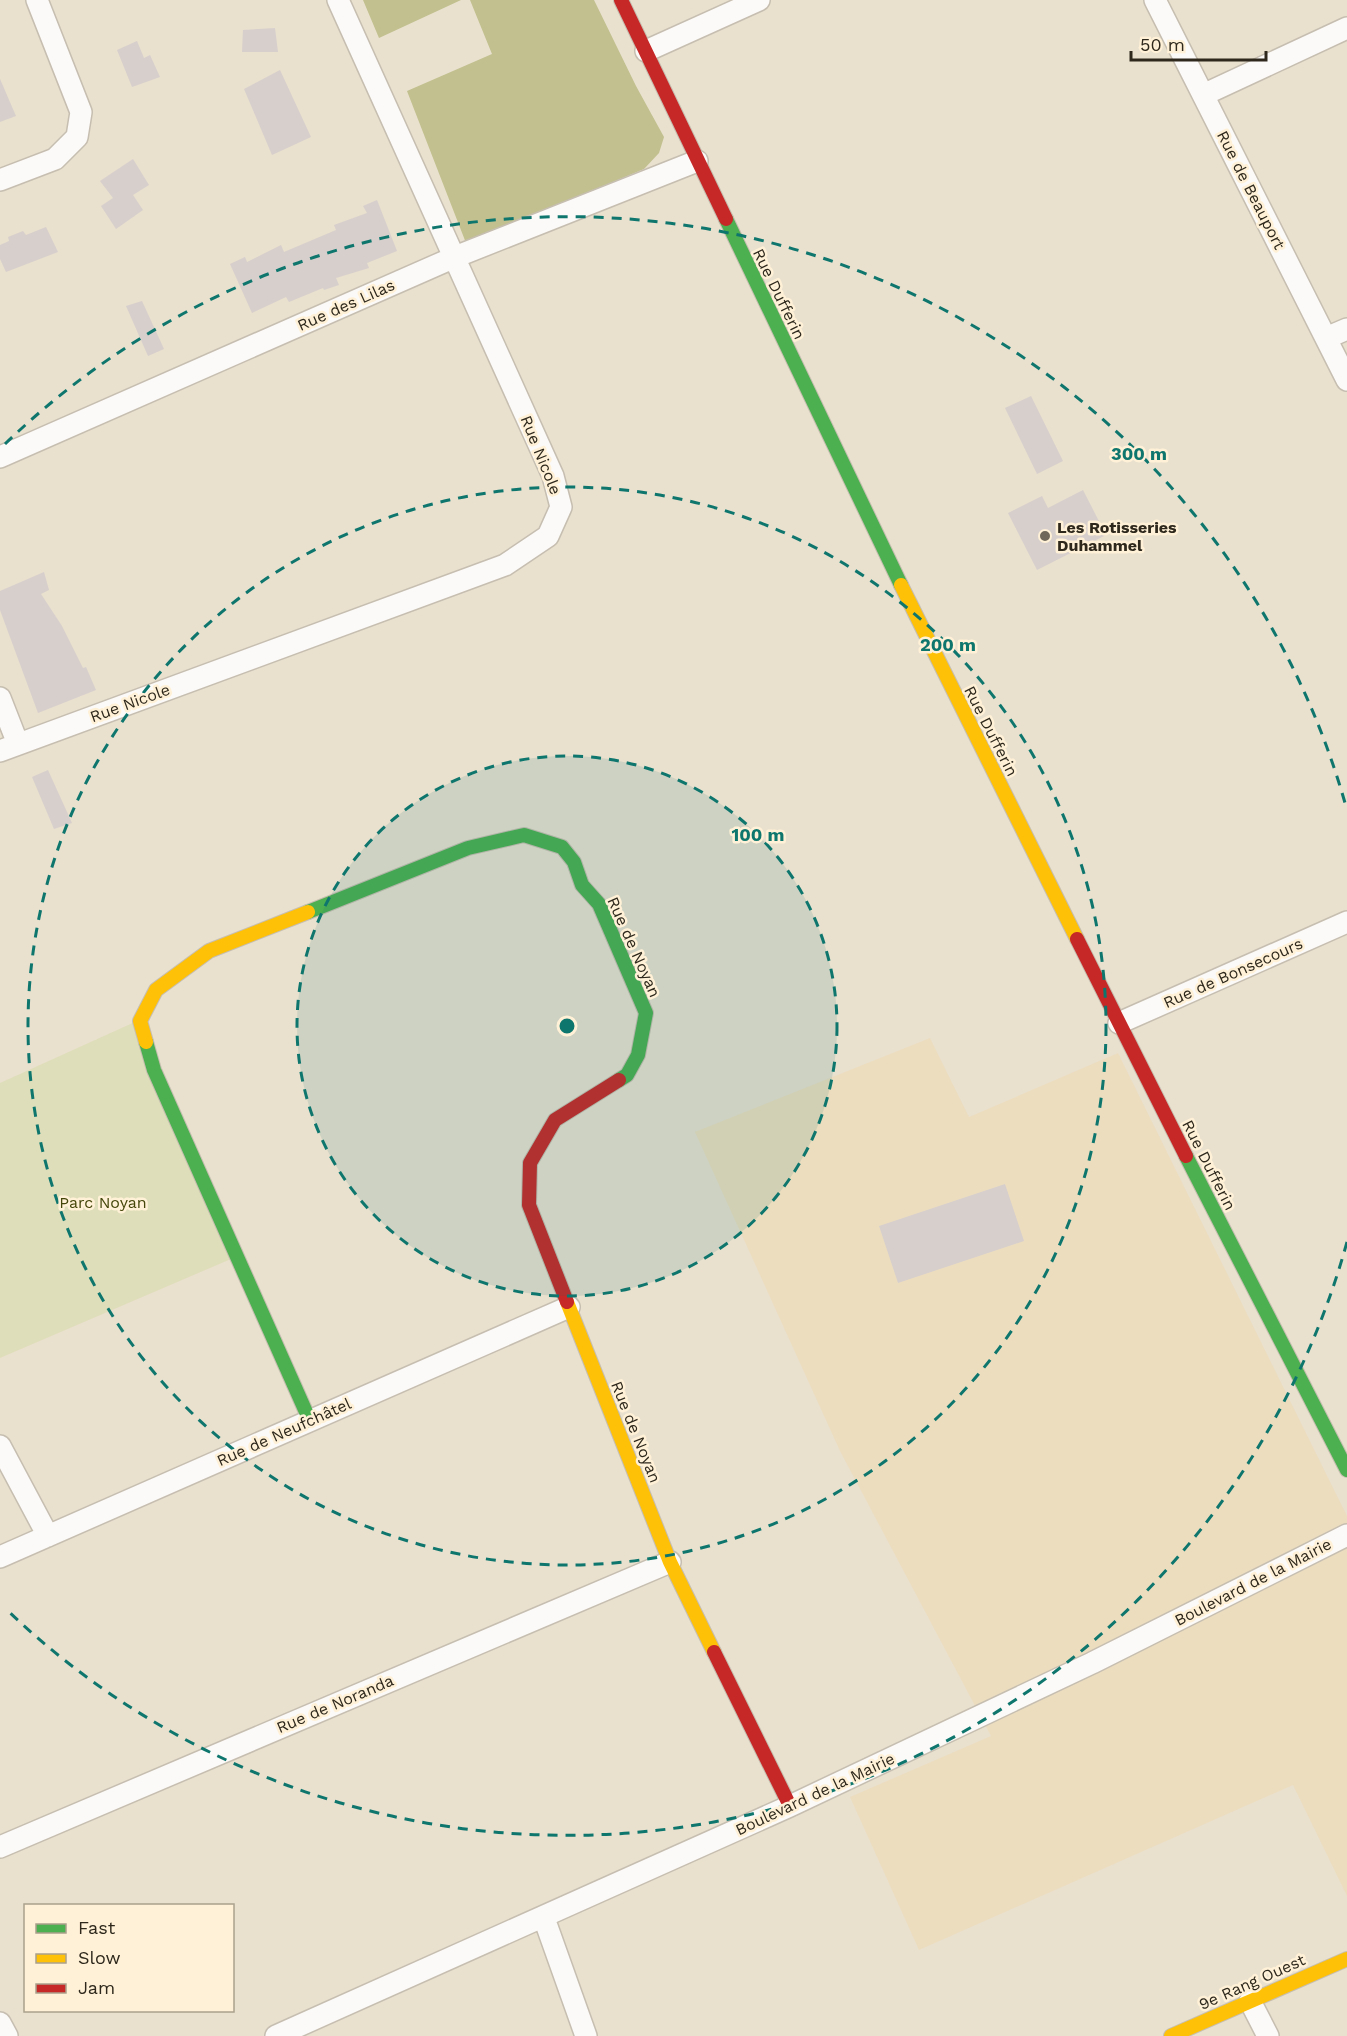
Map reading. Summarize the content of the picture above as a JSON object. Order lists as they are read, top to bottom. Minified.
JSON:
{"streets":{"street":["Rue de Beauport","Rue Dufferin","Rue des Lilas","Rue Nicole","Rue de Noyan","Rue de Bonsecours","Rue de Neufchâtel","Boulevard de la Mairie","Rue de Noranda","9e Rang Ouest"]},"crossings":[["Rue Dufferin","Rue des Lilas"],["Rue Dufferin","Rue de Bonsecours"],["Rue des Lilas","Rue Nicole"],["Rue de Noyan","Rue de Neufchâtel"],["Rue de Noyan","Boulevard de la Mairie"],["Rue de Noyan","Rue de Noranda"]],"parks":["Parc Noyan"],"places":["Les Rotisseries Duhammel"],"legend":["Fast","Slow","Jam"],"scale_bar":"50 m","rings":["300 m","200 m","100 m"]}
